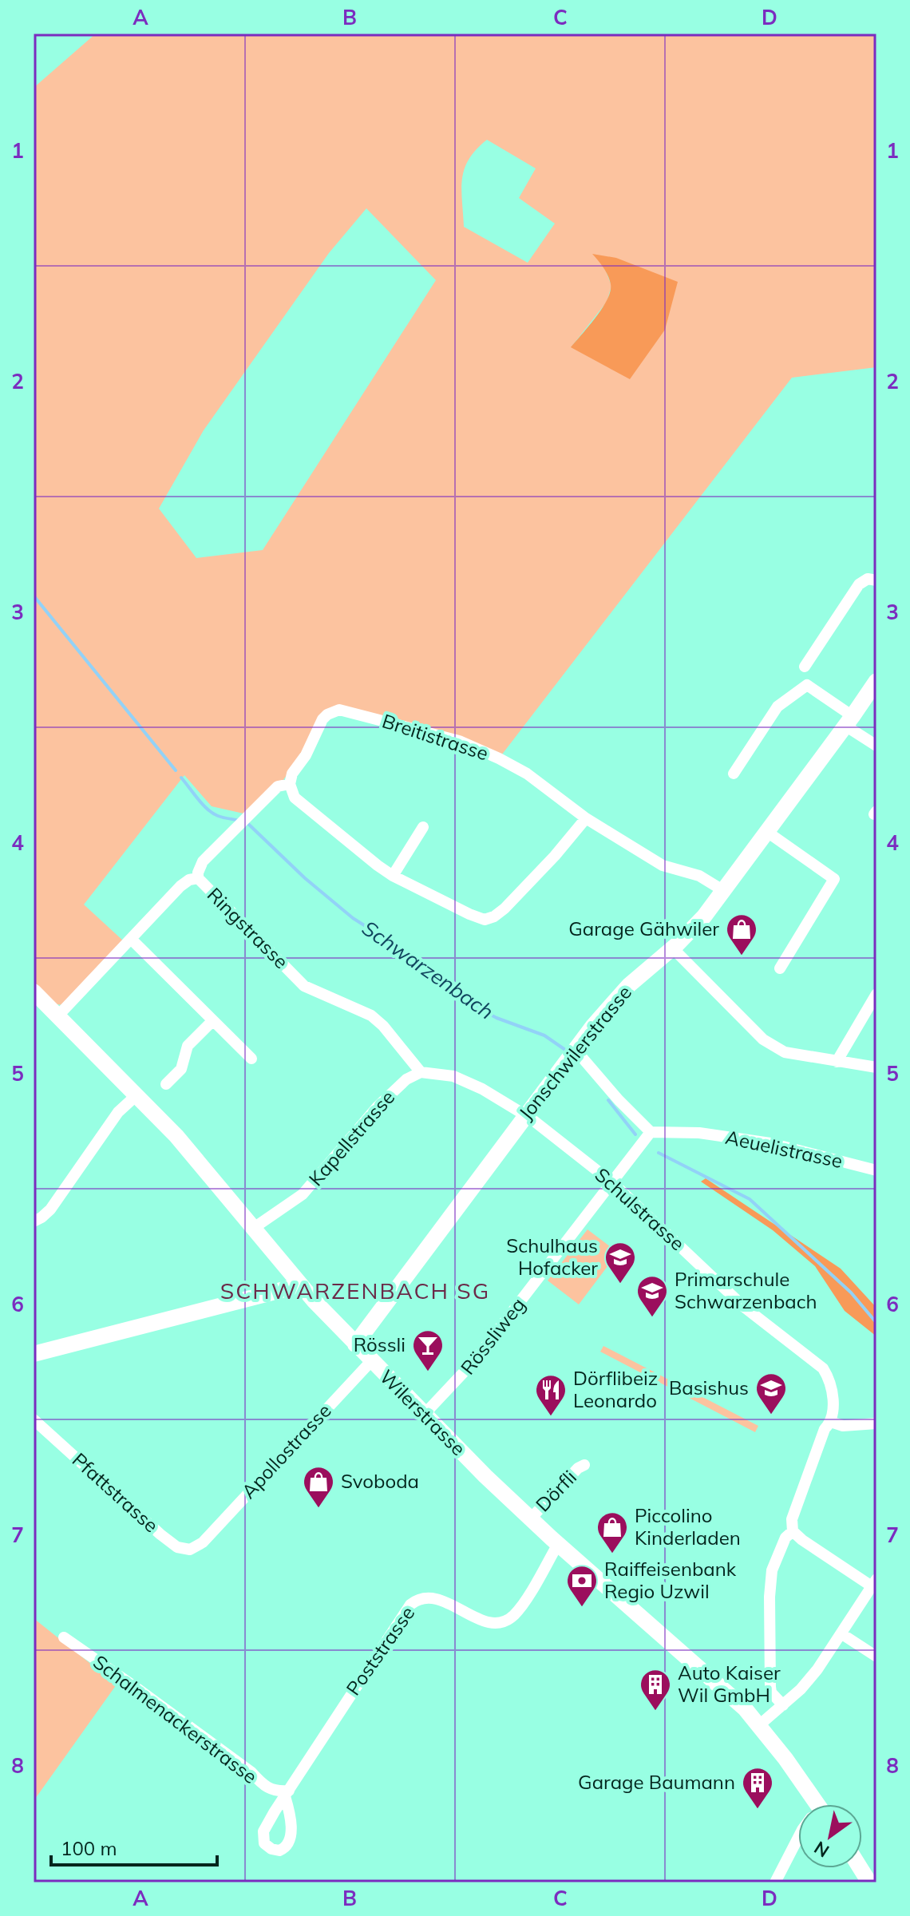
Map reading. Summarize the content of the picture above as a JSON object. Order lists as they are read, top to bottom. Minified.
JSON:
{"streets":{"main road":["Jonschwilerstrasse","Wilerstrasse"],"street":["Breitistrasse","Ringstrasse","Kapellstrasse","Aeuelistrasse","Schulstrasse","Rössliweg","Apollostrasse","Dörfli","Pfattstrasse","Poststrasse","Schalmenackerstrasse"]},"crossings":[["Breitistrasse","Jonschwilerstrasse"],["Ringstrasse","Kapellstrasse"],["Ringstrasse","Wilerstrasse"],["Jonschwilerstrasse","Schulstrasse"],["Jonschwilerstrasse","Wilerstrasse"],["Kapellstrasse","Wilerstrasse"],["Aeuelistrasse","Rössliweg"],["Schulstrasse","Rössliweg"],["Rössliweg","Wilerstrasse"],["Wilerstrasse","Apollostrasse"],["Wilerstrasse","Dörfli"],["Wilerstrasse","Poststrasse"],["Apollostrasse","Pfattstrasse"],["Poststrasse","Schalmenackerstrasse"]],"districts":["SCHWARZENBACH SG"],"water":["Schwarzenbach"],"places":{"shop":["Garage Gähwiler","Svoboda","Piccolino Kinderladen"],"school or university":["Schulhaus Hofacker","Primarschule Schwarzenbach","Basishus"],"bar":["Rössli"],"restaurant":["Dörflibeiz Leonardo"],"bank":["Raiffeisenbank Regio Uzwil"],"building":["Auto Kaiser Wil GmbH","Garage Baumann"]},"scale_bar":"100 m","north":"bottom left","grid":{"columns":["A","B","C","D"],"rows":["1","2","3","4","5","6","7","8"]}}
